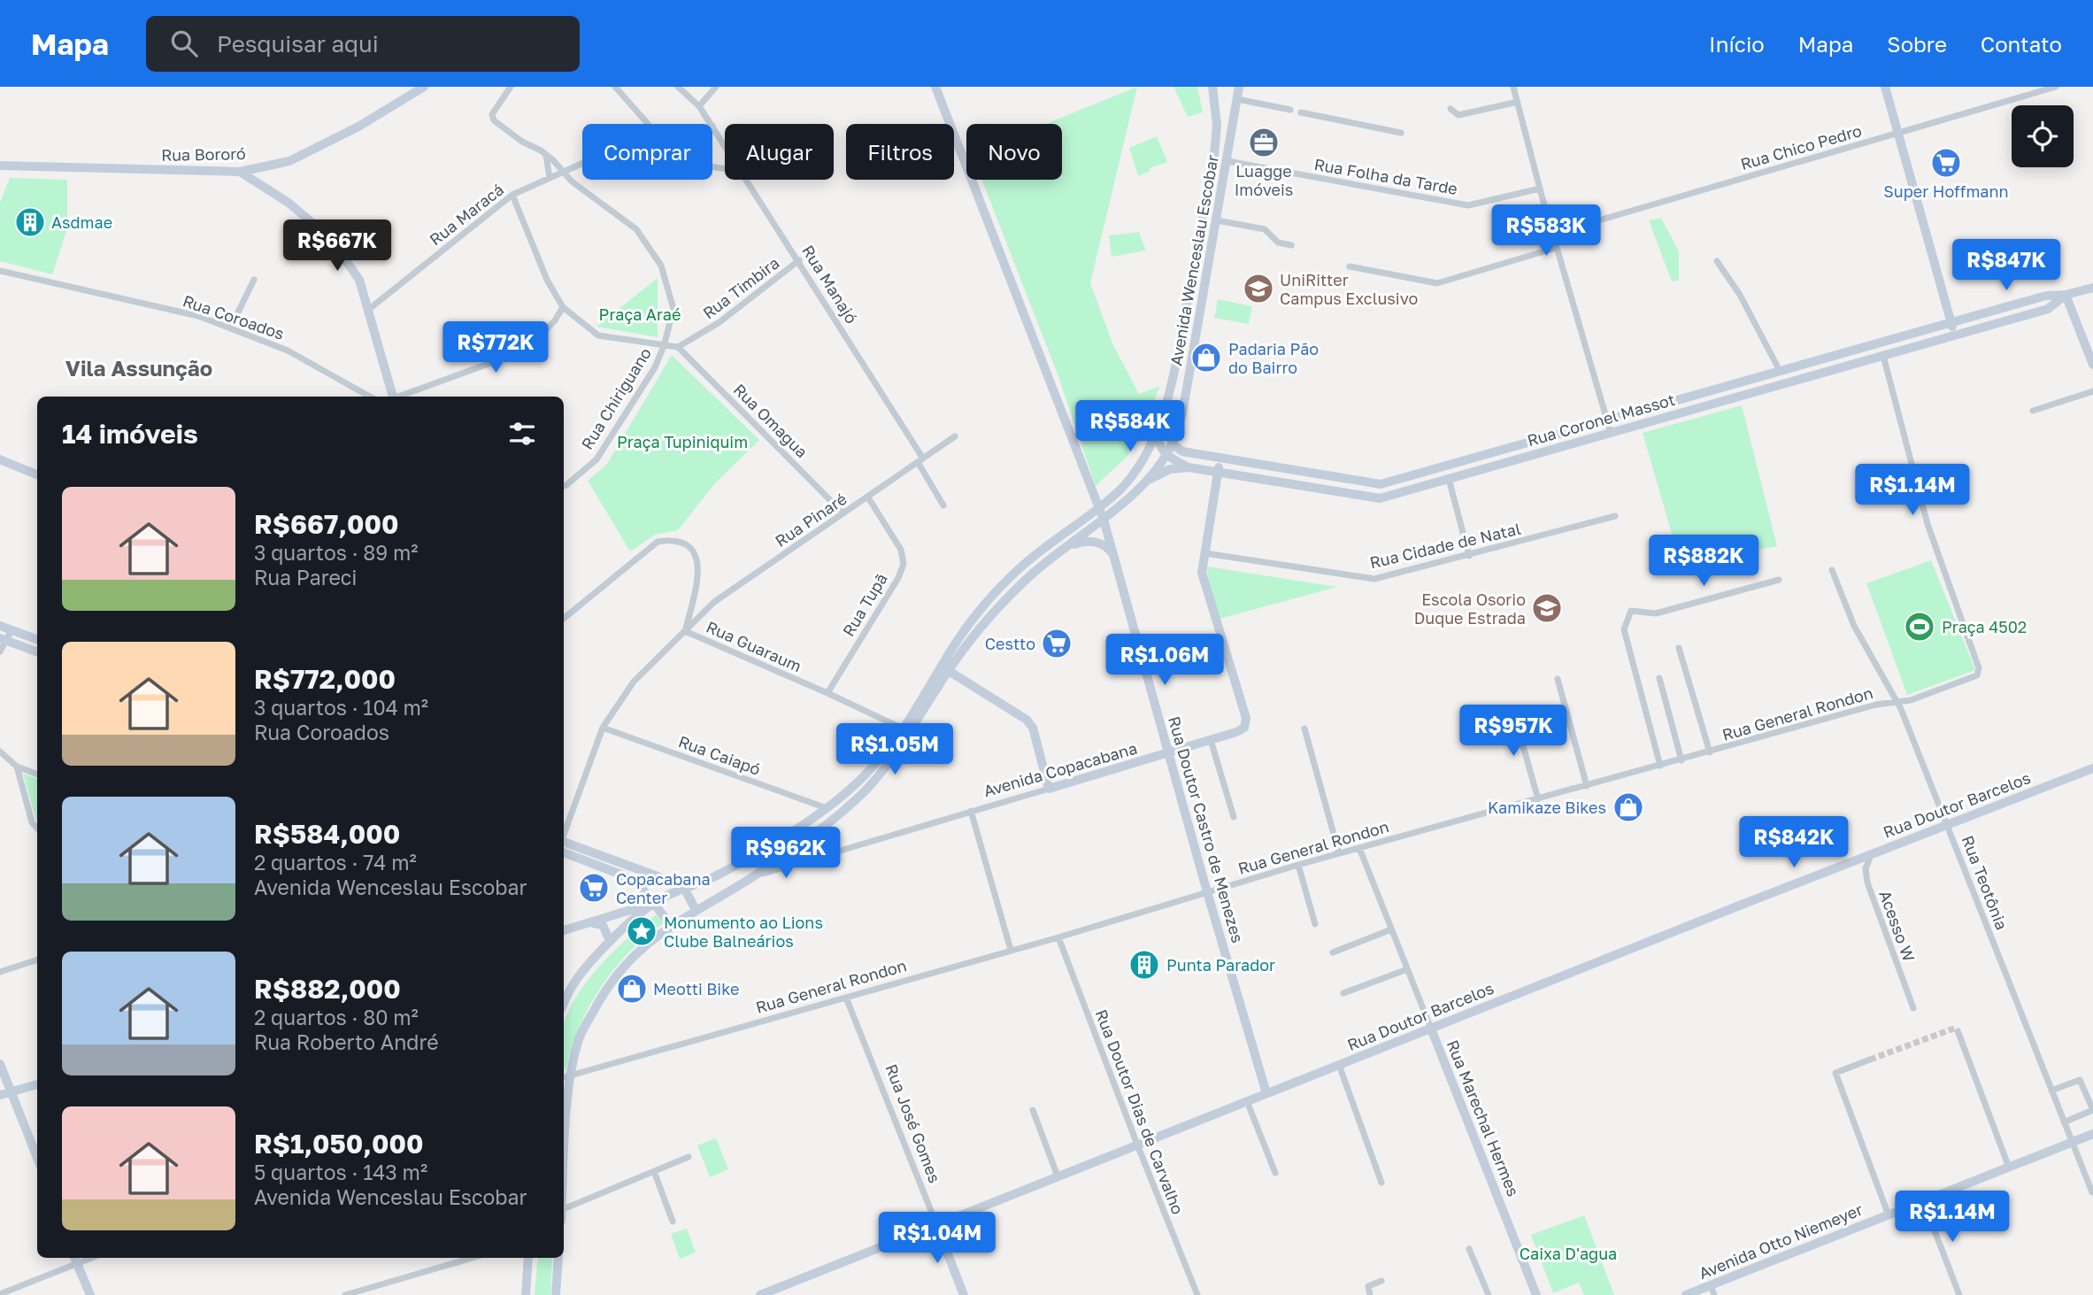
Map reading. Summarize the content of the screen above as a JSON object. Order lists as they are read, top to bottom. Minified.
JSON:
{"streets":{"street":["Rua Chico Pedro","Rua Bororó","Rua Folha da Tarde","Rua Maracá","Avenida Wenceslau Escobar","Rua Manajó","Rua Timbira","Rua Coroados","Rua Chiriguano","Rua Coronel Massot","Rua Omagua","Rua Pinaré","Rua Cidade de Natal","Rua Tupã","Rua Guaraum","Rua General Rondon","Rua Caiapó","Avenida Copacabana","Rua Doutor Barcelos","Rua Doutor Castro de Menezes","Rua Teotônia","Acesso W","Rua Doutor Dias de Carvalho","Rua Marechal Hermes","Rua José Gomes","Avenida Otto Niemeyer"]},"crossings":[["Rua Folha da Tarde","Avenida Wenceslau Escobar"],["Avenida Wenceslau Escobar","Rua Coronel Massot"],["Avenida Wenceslau Escobar","Rua Guaraum"],["Avenida Wenceslau Escobar","Rua General Rondon"],["Avenida Wenceslau Escobar","Rua Caiapó"],["Avenida Wenceslau Escobar","Avenida Copacabana"],["Avenida Wenceslau Escobar","Rua Doutor Castro de Menezes"],["Rua Manajó","Rua Timbira"],["Rua Manajó","Rua Pinaré"],["Rua Timbira","Rua Omagua"],["Rua Coronel Massot","Rua General Rondon"],["Rua Omagua","Rua Pinaré"],["Rua Pinaré","Rua Tupã"],["Rua Pinaré","Rua Guaraum"],["Rua Cidade de Natal","Avenida Copacabana"],["Rua Tupã","Rua Guaraum"],["Rua Guaraum","Rua Caiapó"],["Rua General Rondon","Rua Doutor Castro de Menezes"],["Rua General Rondon","Rua Teotônia"],["Rua General Rondon","Rua Doutor Dias de Carvalho"],["Rua General Rondon","Rua Marechal Hermes"],["Rua General Rondon","Rua José Gomes"],["Avenida Copacabana","Rua Doutor Castro de Menezes"],["Rua Doutor Barcelos","Rua Doutor Castro de Menezes"],["Rua Doutor Barcelos","Rua Teotônia"],["Rua Doutor Barcelos","Acesso W"],["Rua Doutor Barcelos","Rua Doutor Dias de Carvalho"],["Rua Doutor Barcelos","Rua Marechal Hermes"],["Rua Doutor Barcelos","Rua José Gomes"],["Rua Teotônia","Avenida Otto Niemeyer"]],"districts":["Vila Assunção"],"parks":["Praça Araé","Praça Tupiniquim","Caixa D'agua"],"places":{"office":["Luagge Imóveis"],"supermarket":["Super Hoffmann","Cestto","Copacabana Center"],"building":["Asdmae","Punta Parador"],"school or university":["UniRitter Campus Exclusivo","Escola Osorio Duque Estrada"],"shop":["Padaria Pão do Bairro","Kamikaze Bikes","Meotti Bike"],"sports":["Praça 4502"],"place":["Monumento ao Lions Clube Balneários"]},"page":{"header":"Mapa","search":"Pesquisar aqui","nav":["Início","Mapa","Sobre","Contato"],"chip":["Comprar","Alugar","Filtros","Novo"],"price":["R$583K","R$667K","R$847K","R$772K","R$584K","R$1.14M","R$882K","R$1.06M","R$957K","R$1.05M","R$842K","R$962K","R$1.14M","R$1.04M"],"heading":"14 imóveis","list":[{"name":"R$667,000","note":"3 quartos · 89 m² · Rua Pareci"},{"name":"R$772,000","note":"3 quartos · 104 m² · Rua Coroados"},{"name":"R$584,000","note":"2 quartos · 74 m² · Avenida Wenceslau Escobar"},{"name":"R$882,000","note":"2 quartos · 80 m² · Rua Roberto André"},{"name":"R$1,050,000","note":"5 quartos · 143 m² · Avenida Wenceslau Escobar"}]}}
